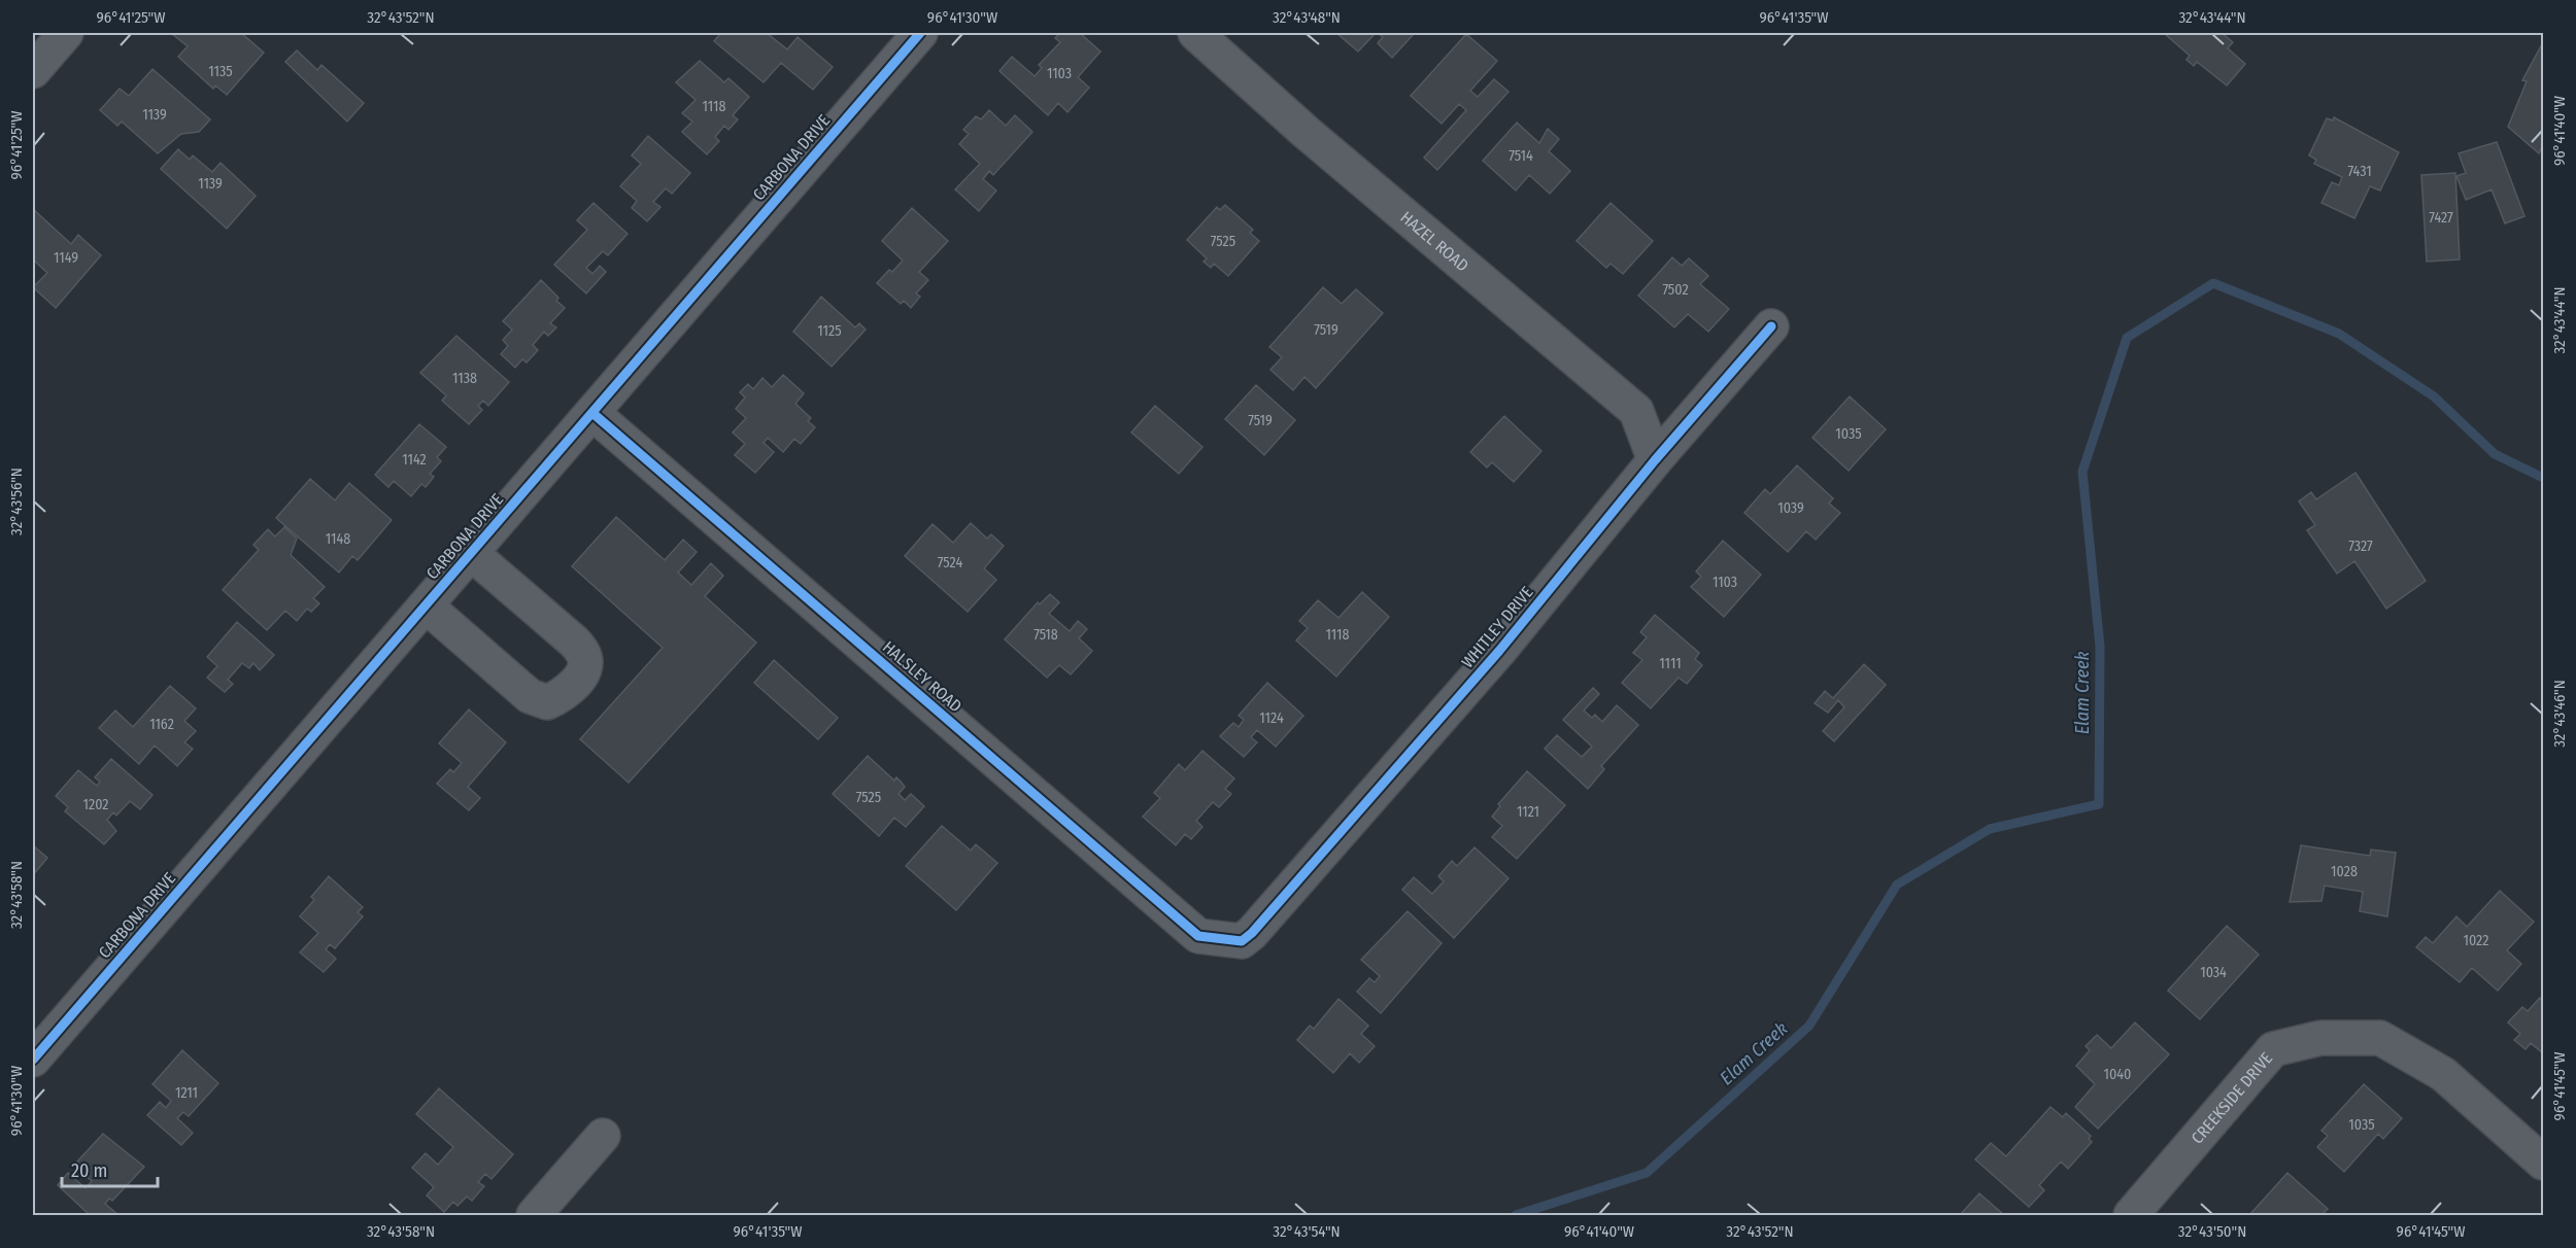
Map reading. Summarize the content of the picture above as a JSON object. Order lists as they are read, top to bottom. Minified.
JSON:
{"streets":{"street":["CARBONA DRIVE","HAZEL ROAD","WHITLEY DRIVE","HALSLEY ROAD","CREEKSIDE DRIVE"]},"crossings":[["CARBONA DRIVE","HALSLEY ROAD"],["HAZEL ROAD","WHITLEY DRIVE"],["WHITLEY DRIVE","HALSLEY ROAD"]],"water":["Elam Creek"],"house_numbers":["1135","1103","1118","1139","7514","7431","1139","7427","7525","1149","7502","7519","1125","1138","7519","1035","1142","1039","1148","7327","7524","1103","7518","1118","1111","1124","1162","7525","1202","1121","1028","1022","1034","1040","1211","1035"],"scale_bar":"20 m","coordinates":["96°41'25\"W","32°43'52\"N","96°41'30\"W","32°43'48\"N","96°41'35\"W","32°43'44\"N","96°41'40\"W","32°43'56\"N","32°43'46\"N","32°43'58\"N","96°41'45\"W","32°43'54\"N","32°43'50\"N"]}
